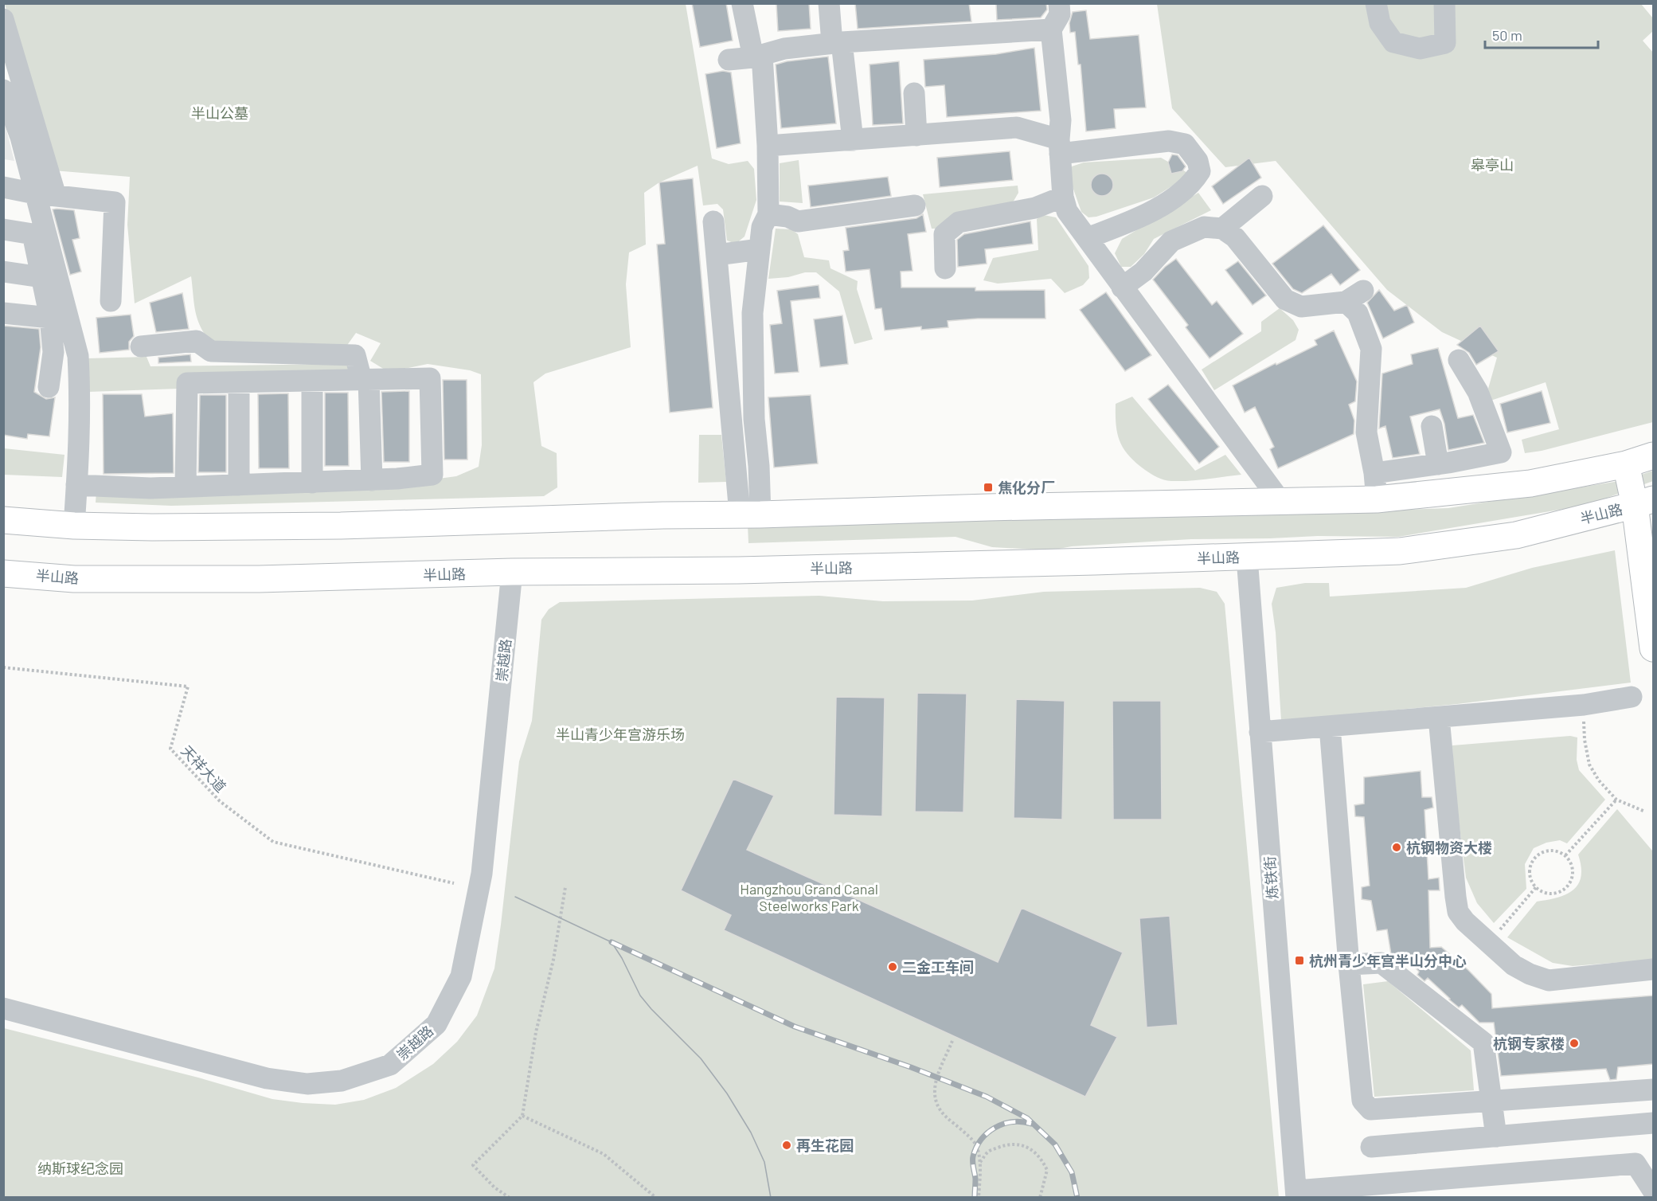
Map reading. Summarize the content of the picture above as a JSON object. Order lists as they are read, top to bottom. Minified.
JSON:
{"streets":{"main road":["半山路"],"street":["崇越路","炼铁街"],"path":["天祥大道"]},"crossings":[["半山路","崇越路"],["半山路","炼铁街"]],"parks":["半山公墓","皋亭山","半山青少年宫游乐场","Hangzhou Grand Canal Steelworks Park","纳斯球纪念园"],"places":{"transit":["焦化分厂","杭州青少年宫半山分中心"],"other":["杭钢物资大楼","二金工车间","杭钢专家楼","再生花园"]},"scale_bar":"50 m"}
